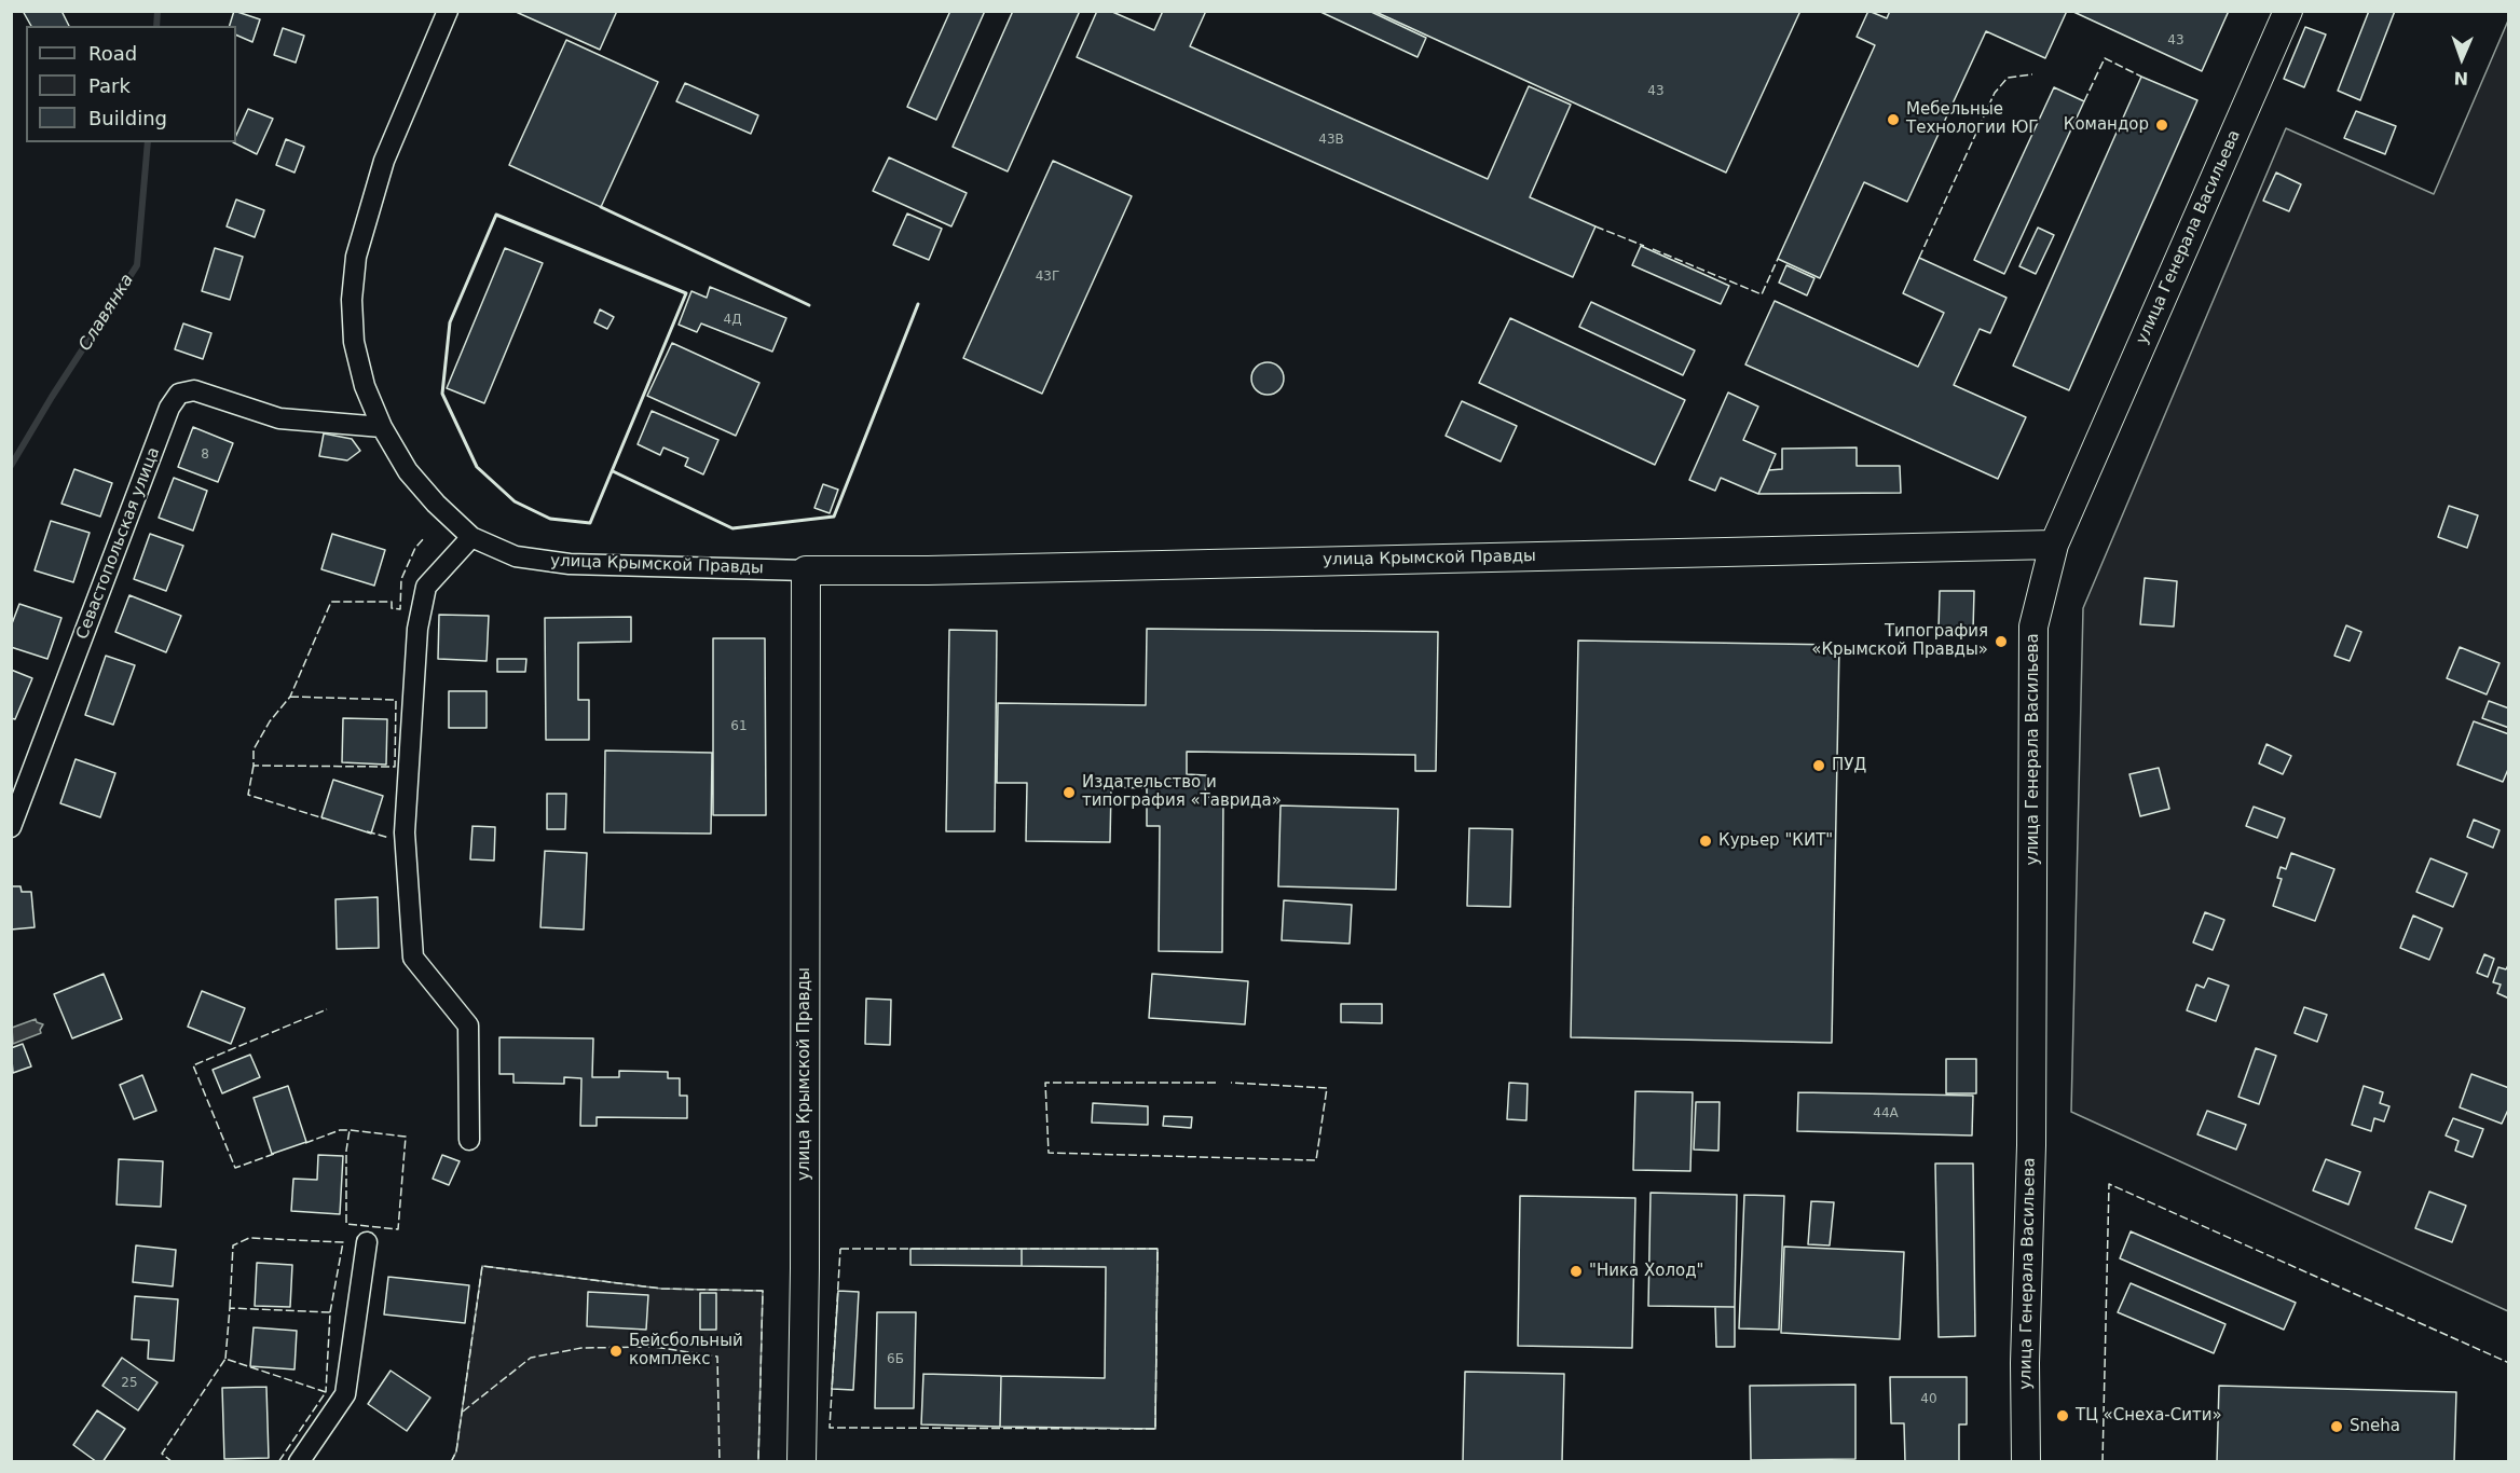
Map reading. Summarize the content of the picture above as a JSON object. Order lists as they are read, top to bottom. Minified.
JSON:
{"streets":{"street":["улица Генерала Васильева","Севастопольская улица","улица Крымской Правды"]},"crossings":[["улица Генерала Васильева","улица Крымской Правды"],["Севастопольская улица","улица Крымской Правды"]],"water":["Славянка"],"places":["Мебельные Технологии ЮГ","Командор","Типография «Крымской Правды»","ПУД","Издательство и типография «Таврида»","Курьер \"КИТ\"","\"Ника Холод\"","Бейсбольный комплекс","ТЦ «Снеха-Сити»","Sneha"],"house_numbers":["43","43","43В","43Г","4Д","8","61","44А","6Б","25","40"],"legend":["Road","Park","Building"],"north":"bottom"}
